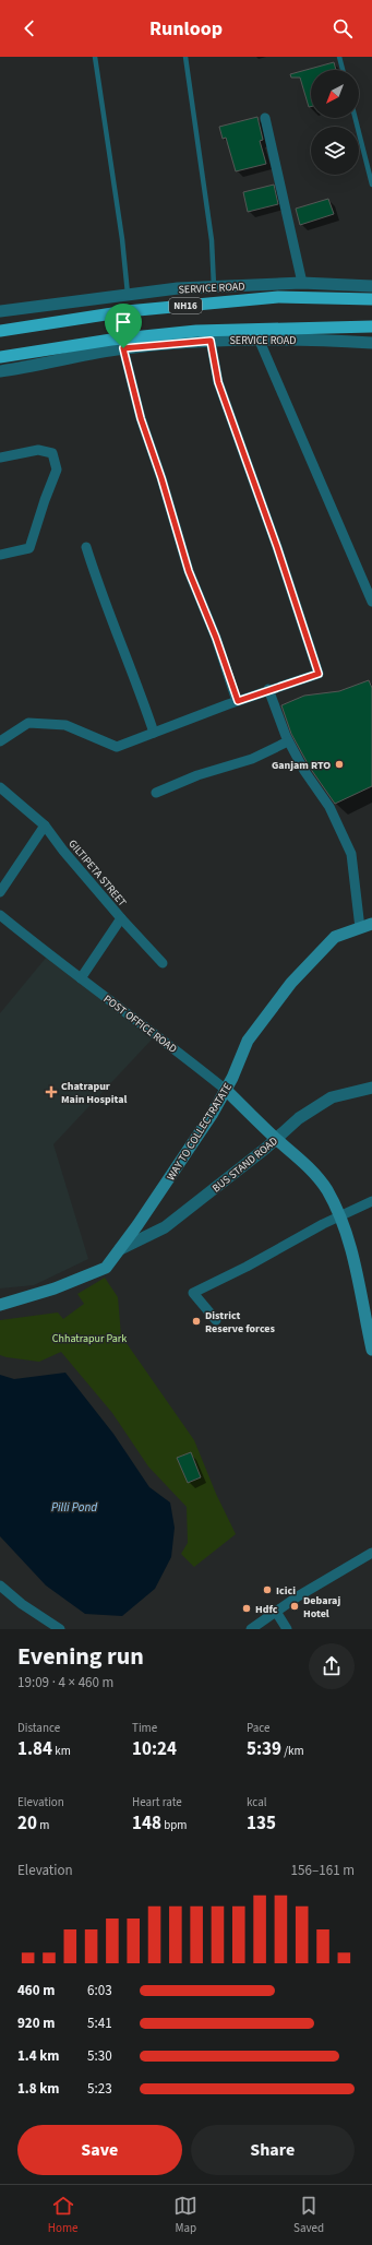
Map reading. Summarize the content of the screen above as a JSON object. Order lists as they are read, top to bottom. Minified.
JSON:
{"streets":{"highway":["NH16"],"main road":["POST OFFICE ROAD","WAY TO COLLECTRATATE"],"street":["SERVICE ROAD","GILTIPETA STREET","BUS STAND ROAD"]},"crossings":[["GILTIPETA STREET","POST OFFICE ROAD"],["POST OFFICE ROAD","WAY TO COLLECTRATATE"],["POST OFFICE ROAD","BUS STAND ROAD"],["WAY TO COLLECTRATATE","BUS STAND ROAD"]],"water":["Pilli Pond"],"parks":["Chhatrapur Park"],"places":{"other":["Ganjam RTO","District Reserve forces","Icici","Debaraj Hotel","Hdfc"],"health":["Chatrapur Main Hospital"]},"north":"bottom left","page":{"header":"Runloop","heading":["Evening run","19:09 · 4 × 460 m"],"stats":[["Distance","1.84 km"],["Time","10:24"],["Pace","5:39 /km"],["Elevation","20 m"],["Heart rate","148 bpm"],["kcal","135"]],"chart":["Elevation","156–161 m"],"list":[{"name":"460 m","note":"6:03"},{"name":"920 m","note":"5:41"},{"name":"1.4 km","note":"5:30"},{"name":"1.8 km","note":"5:23"}],"buttons":["Save","Share"],"tabs":["Home","Map","Saved"]}}
